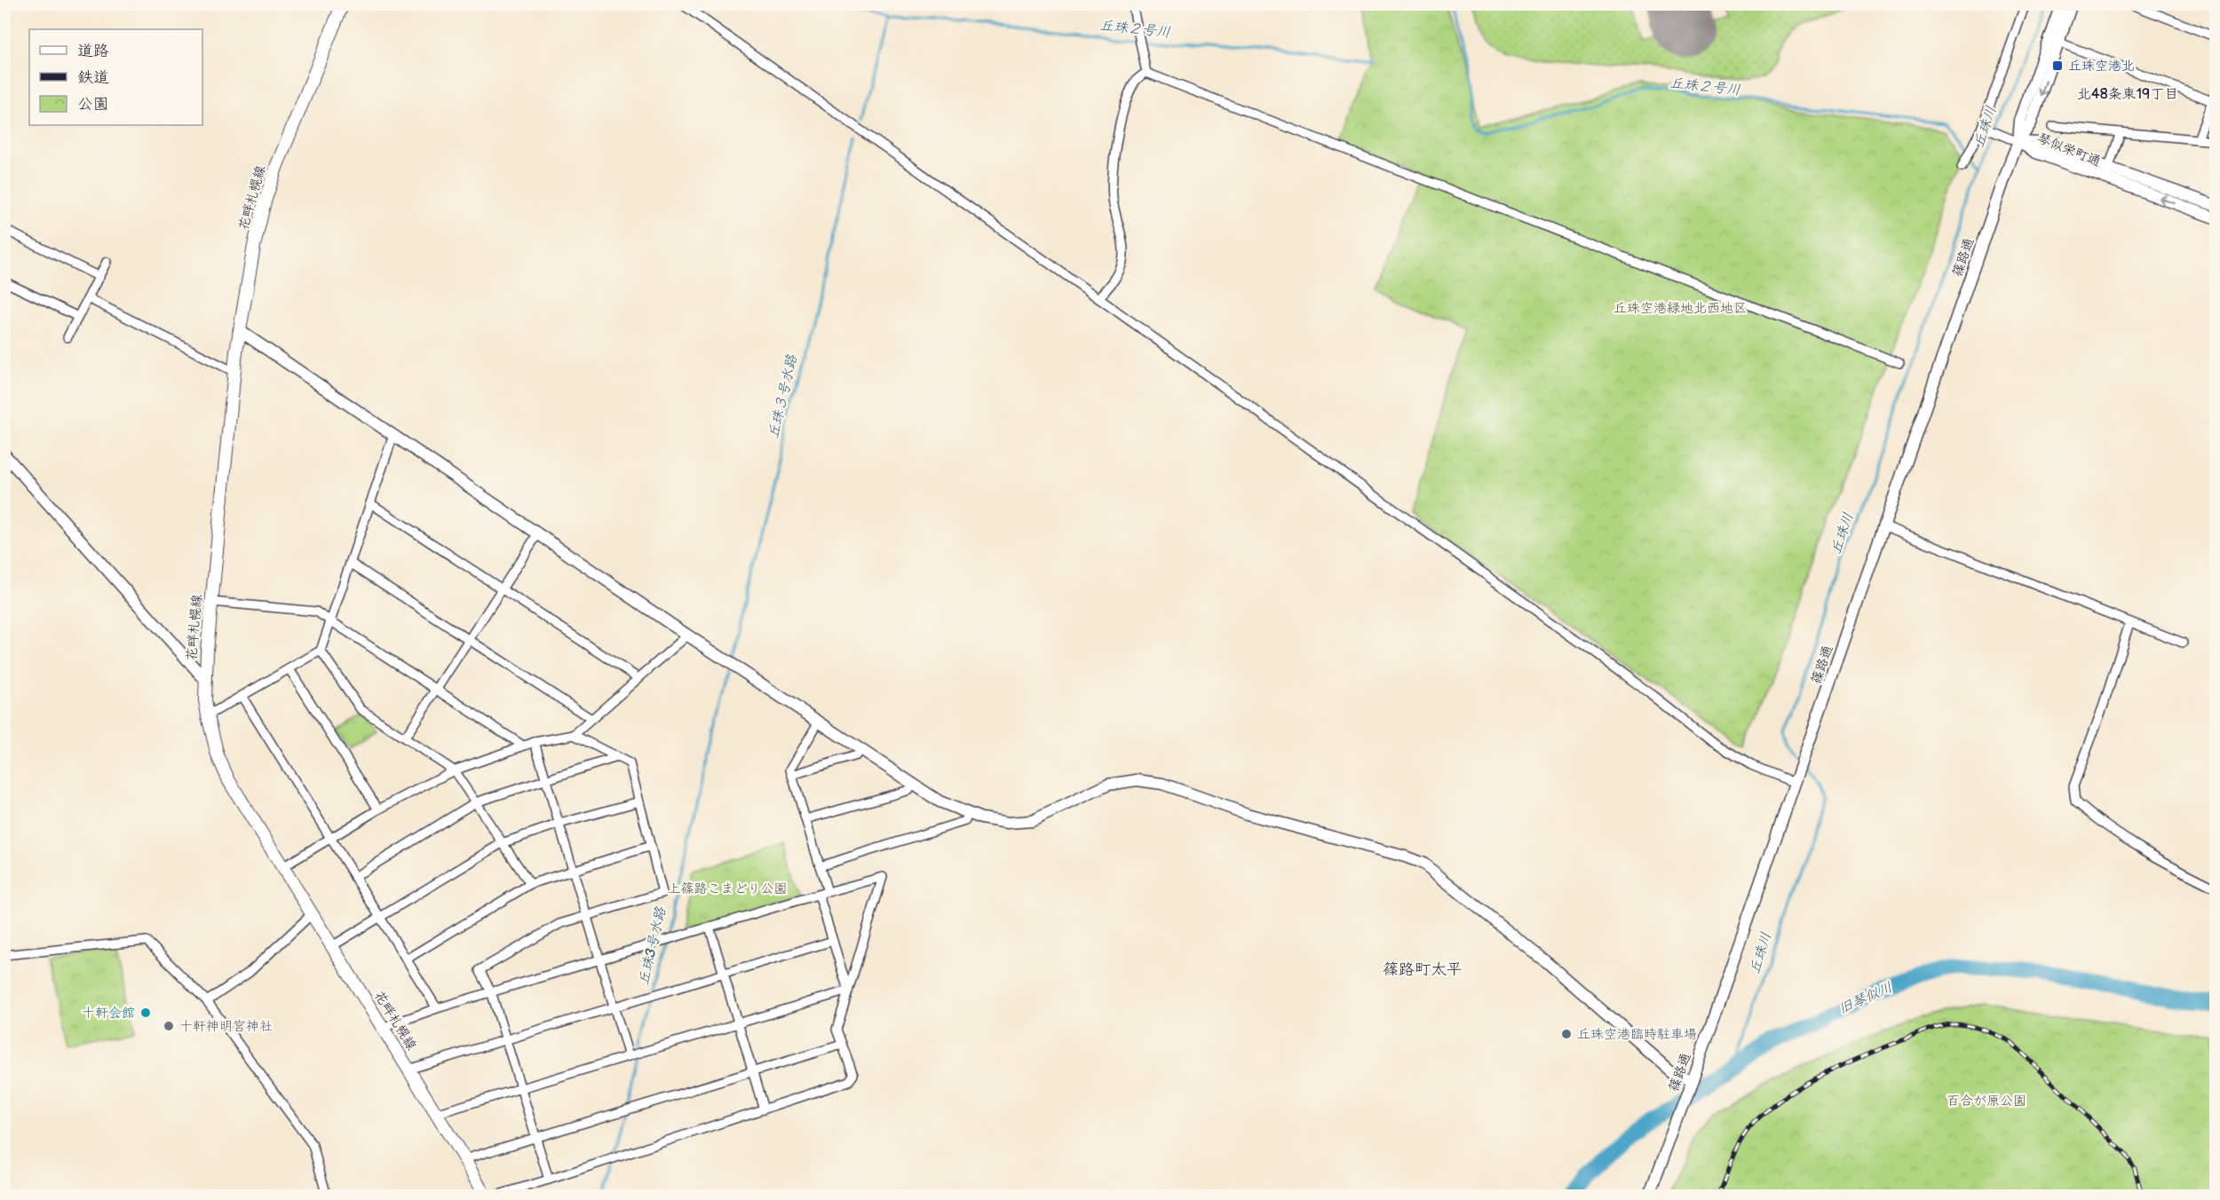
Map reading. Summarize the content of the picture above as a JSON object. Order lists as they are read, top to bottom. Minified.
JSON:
{"streets":{"main road":["花畔札幌線"],"street":["琴似栄町通","篠路通"]},"crossings":[["琴似栄町通","篠路通"]],"districts":["北48条東19丁目","篠路町太平"],"water":["丘珠２号川","丘珠川","丘珠３号水路","丘珠3号水路","旧琴似川"],"parks":["丘珠空港緑地北西地区","上篠路こまどり公園","百合が原公園"],"places":{"transit":["丘珠空港北"],"other":["十軒会館","十軒神明宮神社","丘珠空港臨時駐車場"]},"legend":["道路","鉄道","公園"]}
